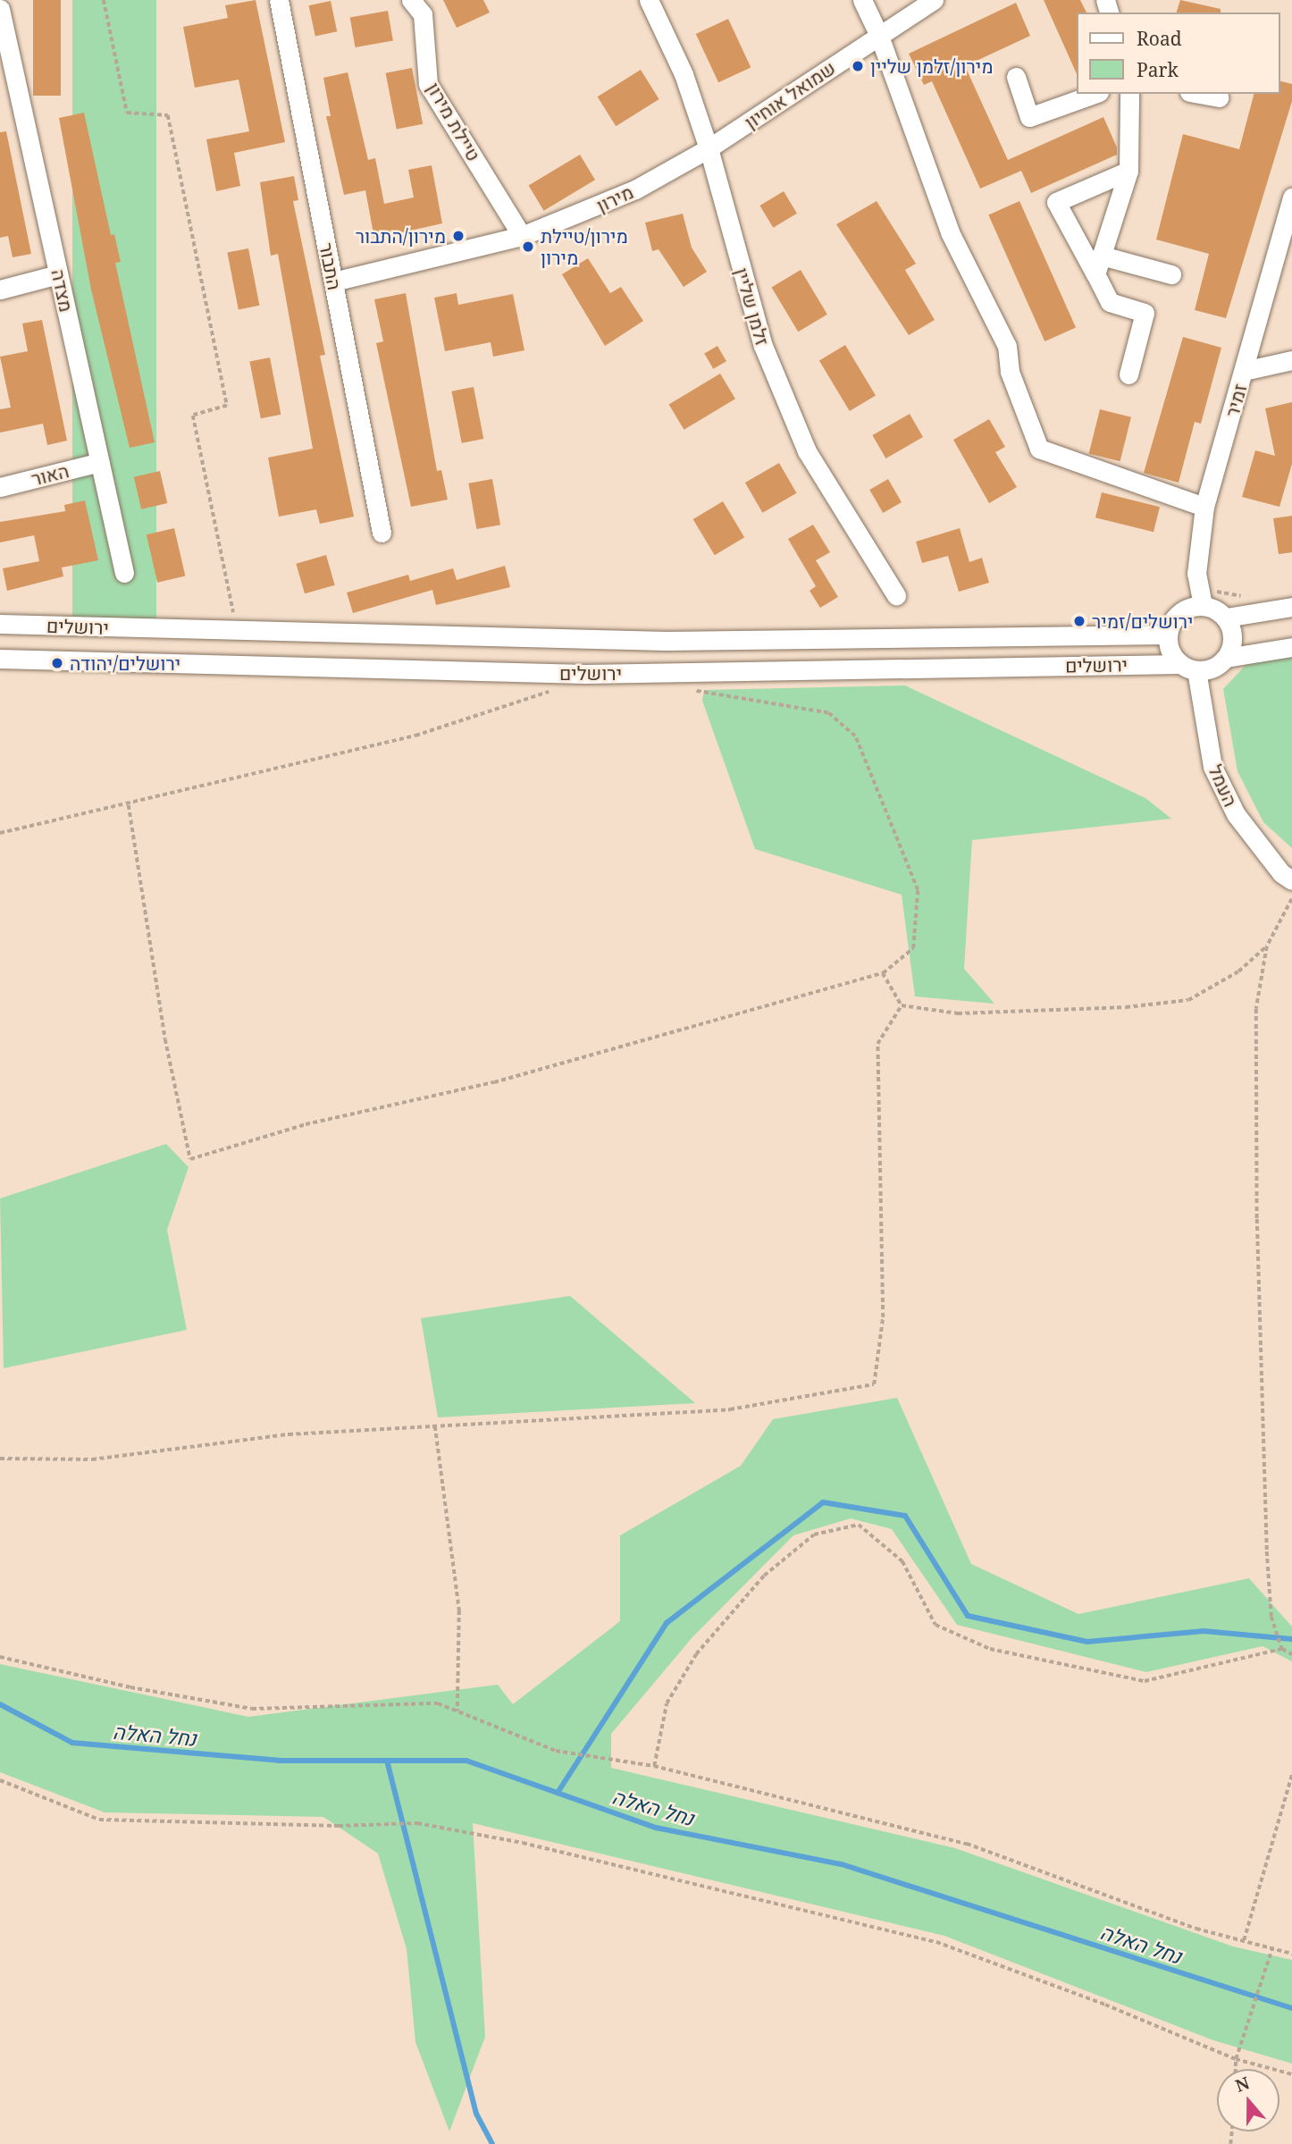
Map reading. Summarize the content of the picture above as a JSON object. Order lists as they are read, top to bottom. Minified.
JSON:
{"streets":{"street":["שמואל אוחיון","טיילת מירון","מירון","התבור","מצדה","זלמן שליין","זמיר","האור","ירושלים","העמל"]},"crossings":[["שמואל אוחיון","מירון"],["שמואל אוחיון","זלמן שליין"],["טיילת מירון","מירון"],["מירון","התבור"],["מירון","זלמן שליין"],["מצדה","האור"],["זמיר","ירושלים"],["זמיר","העמל"],["ירושלים","העמל"]],"water":["נחל האלה"],"places":["מירון/זלמן שליין","מירון/התבור","מירון/טיילת מירון","ירושלים/זמיר","ירושלים/יהודה"],"legend":["Road","Park"],"north":"top"}
